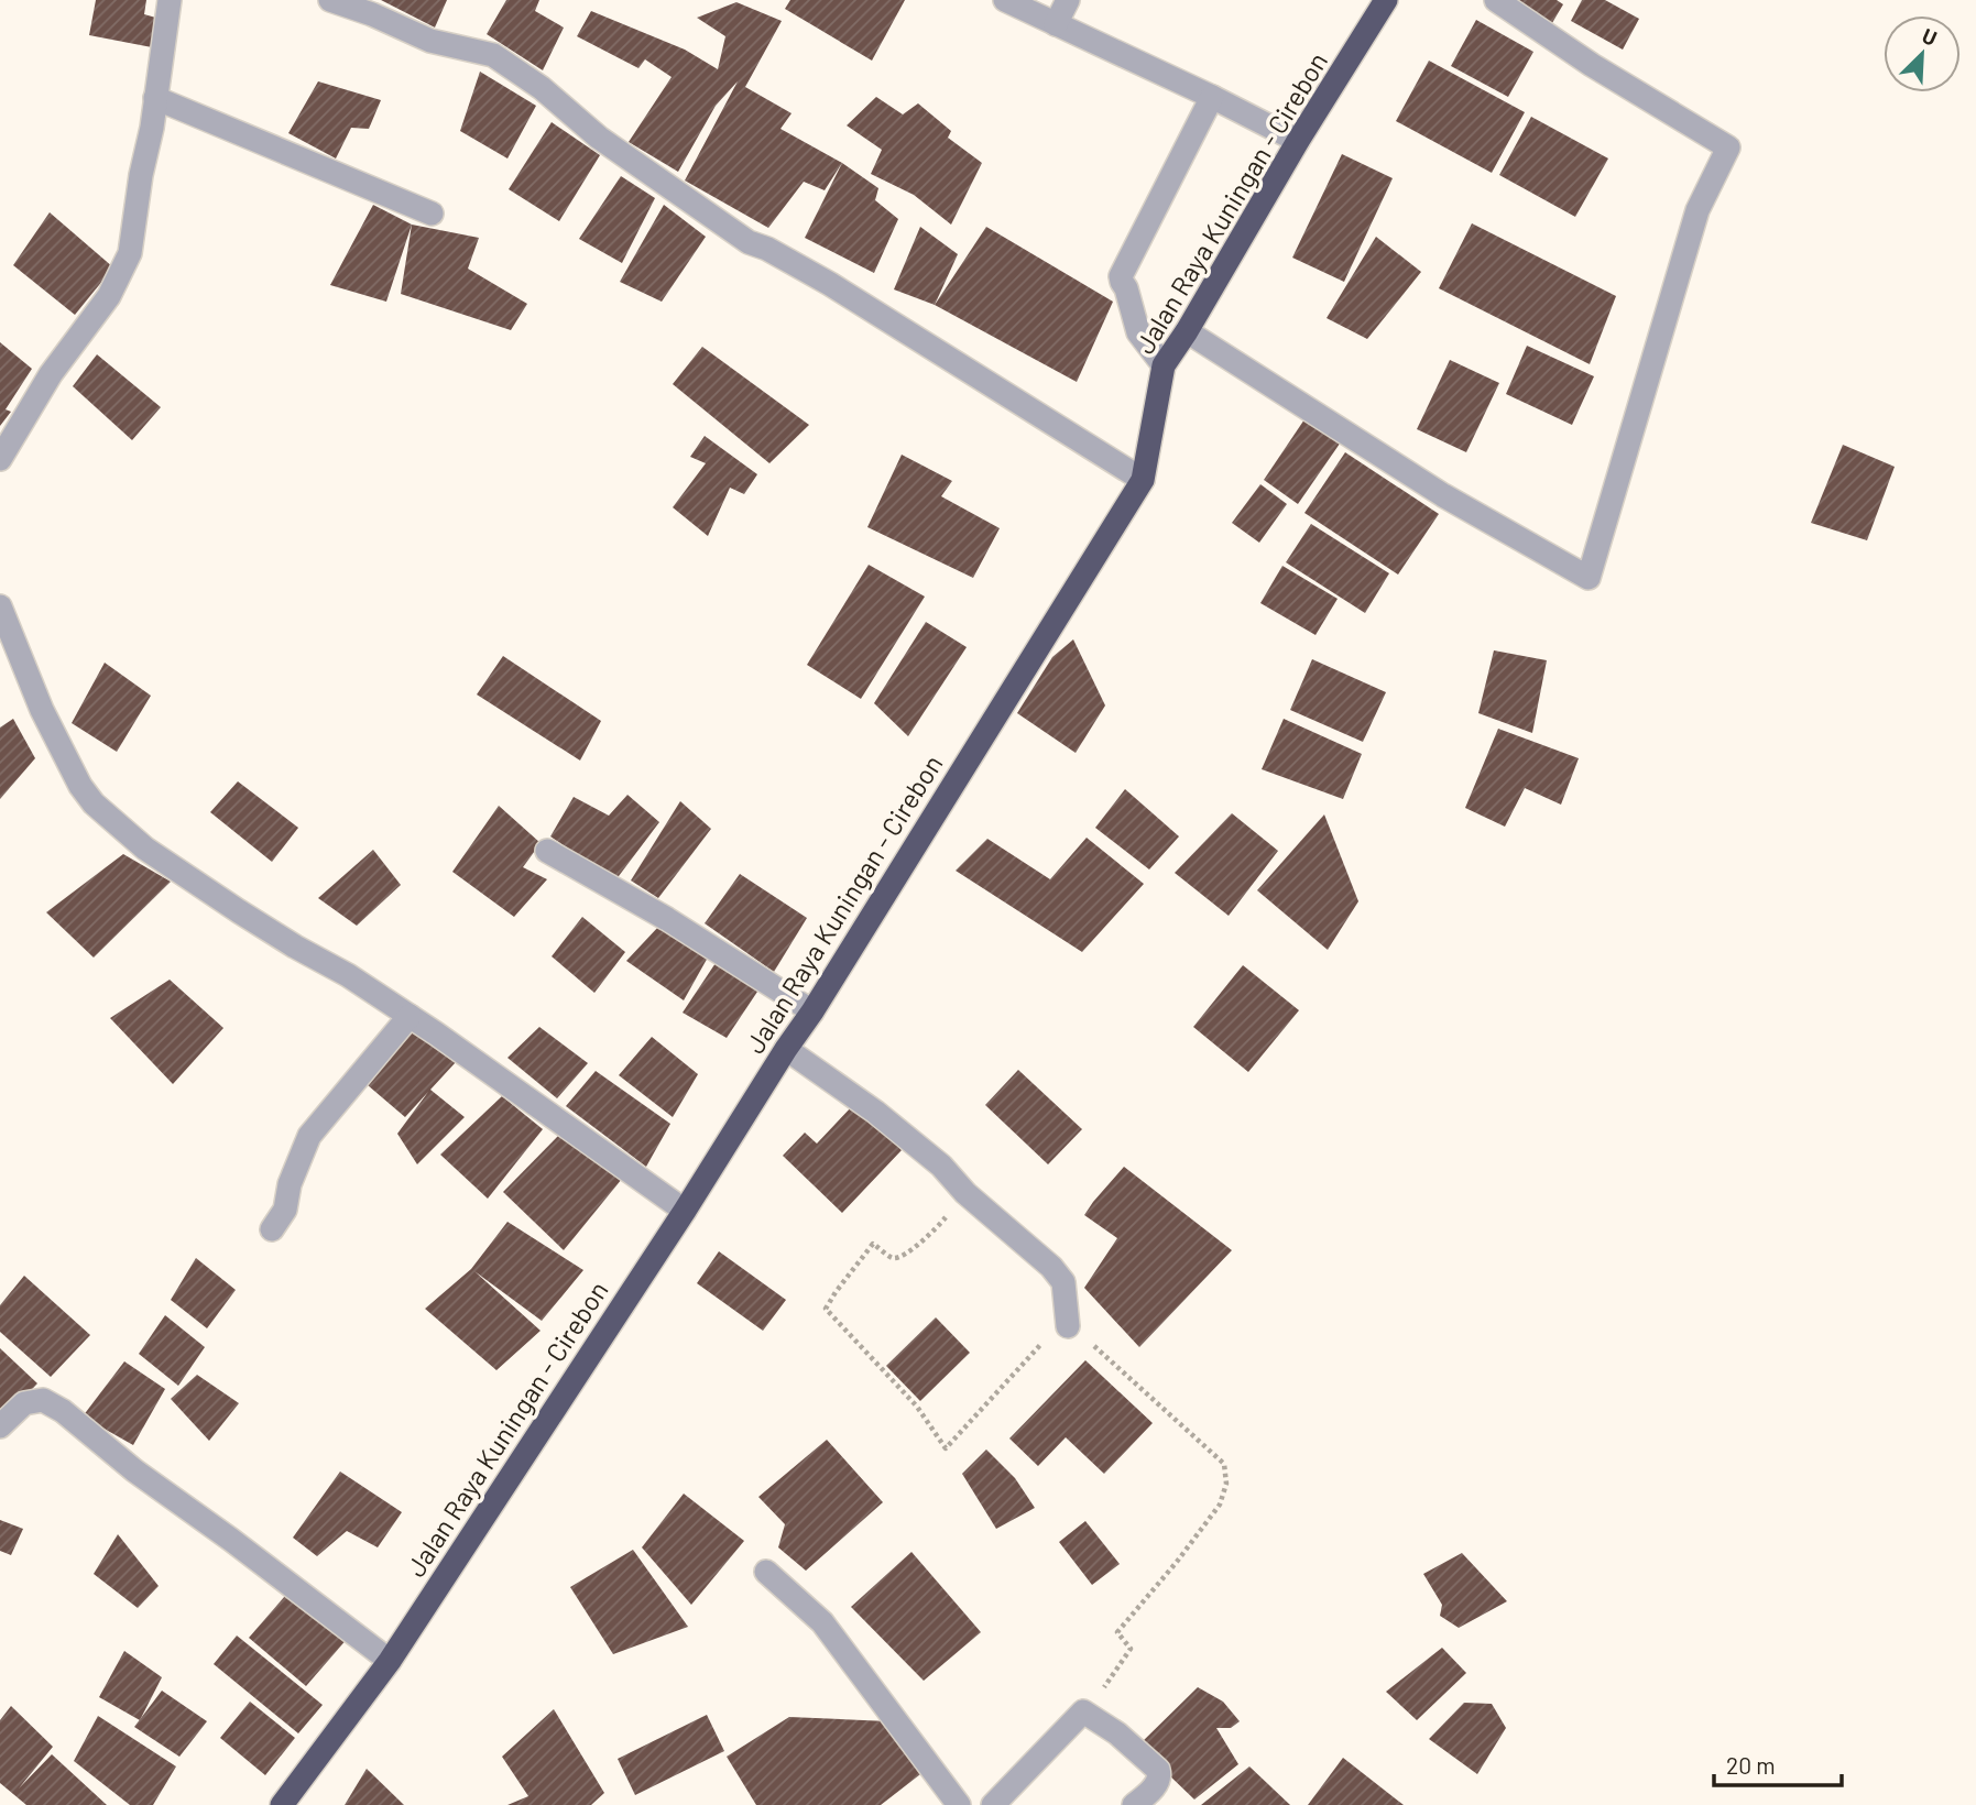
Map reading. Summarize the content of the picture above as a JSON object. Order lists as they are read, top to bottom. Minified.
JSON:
{"streets":{"highway":["Jalan Raya Kuningan - Cirebon"]},"scale_bar":"20 m","north":"top right"}
